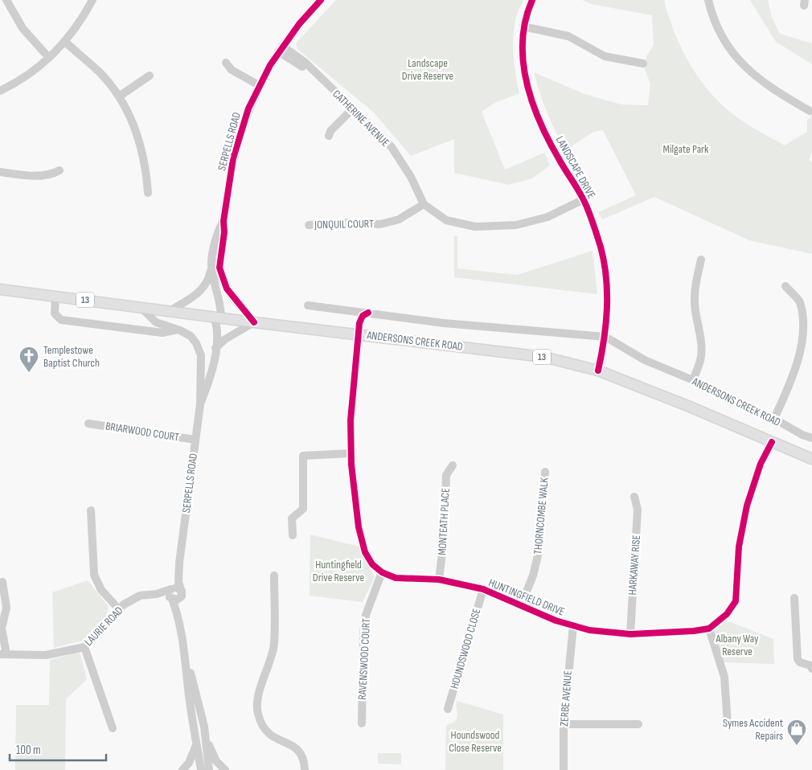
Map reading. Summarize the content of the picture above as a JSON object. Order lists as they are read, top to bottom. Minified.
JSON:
{"streets":{"main road":["13","ANDERSONS CREEK ROAD"],"street":["CATHERINE AVENUE","SERPELLS ROAD","LANDSCAPE DRIVE","JONQUIL COURT","BRIARWOOD COURT","THORNCOMBE WALK","MONTEATH PLACE","HARKAWAY RISE","HUNTINGFIELD DRIVE","LAURIE ROAD","HOUNDSWOOD CLOSE","RAVENSWOOD COURT","ZERBE AVENUE"]},"crossings":[["CATHERINE AVENUE","SERPELLS ROAD"],["CATHERINE AVENUE","JONQUIL COURT"],["SERPELLS ROAD","ANDERSONS CREEK ROAD"],["SERPELLS ROAD","BRIARWOOD COURT"],["SERPELLS ROAD","LAURIE ROAD"],["LANDSCAPE DRIVE","ANDERSONS CREEK ROAD"],["ANDERSONS CREEK ROAD","HUNTINGFIELD DRIVE"],["THORNCOMBE WALK","HUNTINGFIELD DRIVE"],["MONTEATH PLACE","HUNTINGFIELD DRIVE"],["HARKAWAY RISE","HUNTINGFIELD DRIVE"],["HUNTINGFIELD DRIVE","HOUNDSWOOD CLOSE"],["HUNTINGFIELD DRIVE","RAVENSWOOD COURT"],["HUNTINGFIELD DRIVE","ZERBE AVENUE"]],"parks":["Landscape Drive Reserve","Milgate Park","Huntingfield Drive Reserve","Albany Way Reserve","Houndswood Close Reserve"],"places":{"church":["Templestowe Baptist Church"],"shop":["Symes Accident Repairs"]},"scale_bar":"100 m"}
